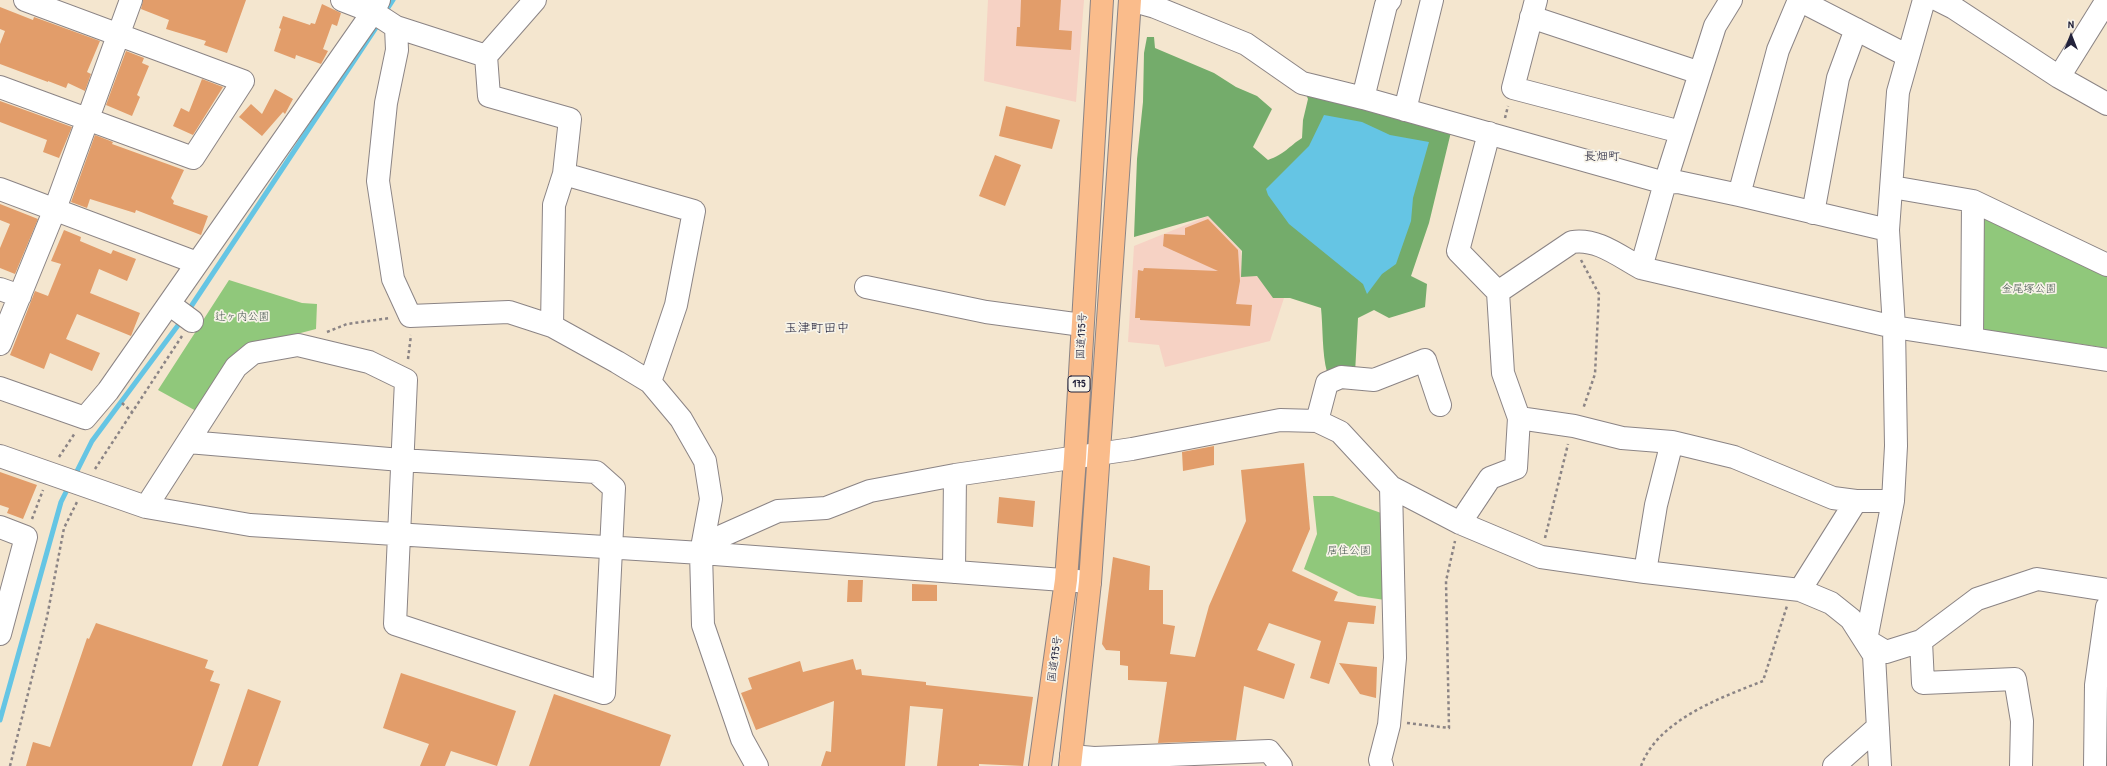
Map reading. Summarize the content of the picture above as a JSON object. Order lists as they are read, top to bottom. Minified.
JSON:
{"streets":{"highway":["国道175号","175"]},"districts":["長畑町","玉津町田中"],"parks":["金尾塚公園","辻ヶ内公園","居住公園"],"north":"top"}
